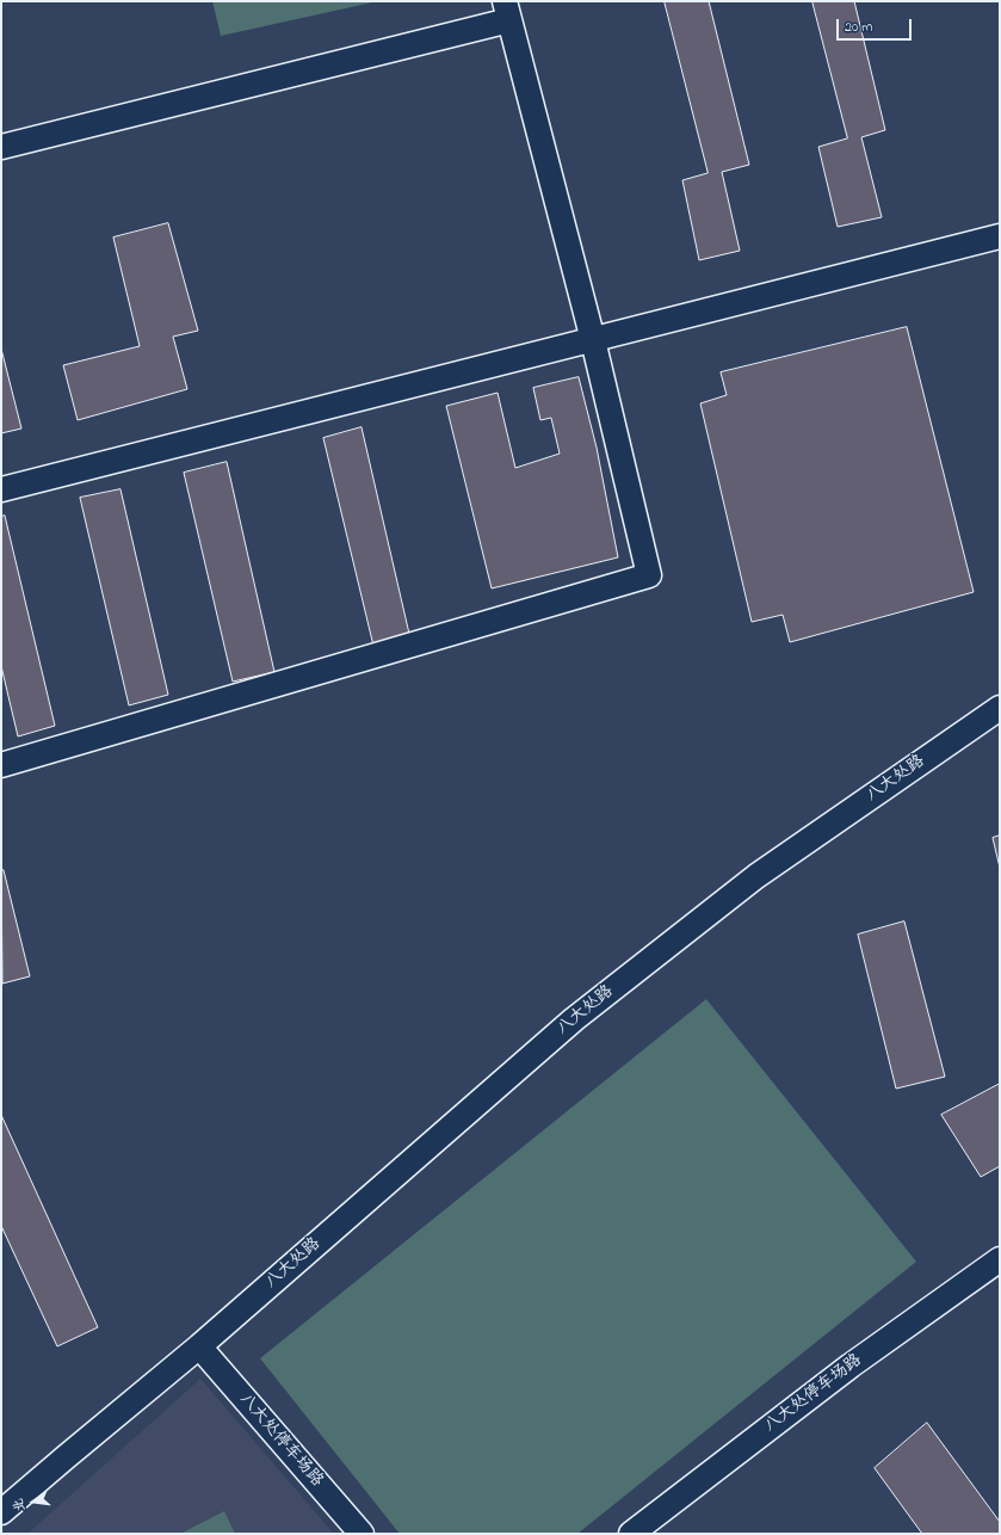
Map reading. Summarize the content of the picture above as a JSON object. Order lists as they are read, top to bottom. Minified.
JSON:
{"streets":{"street":["八大处路","八大处停车场路"]},"crossings":[["八大处路","八大处停车场路"]],"scale_bar":"20 m","north":"left"}
